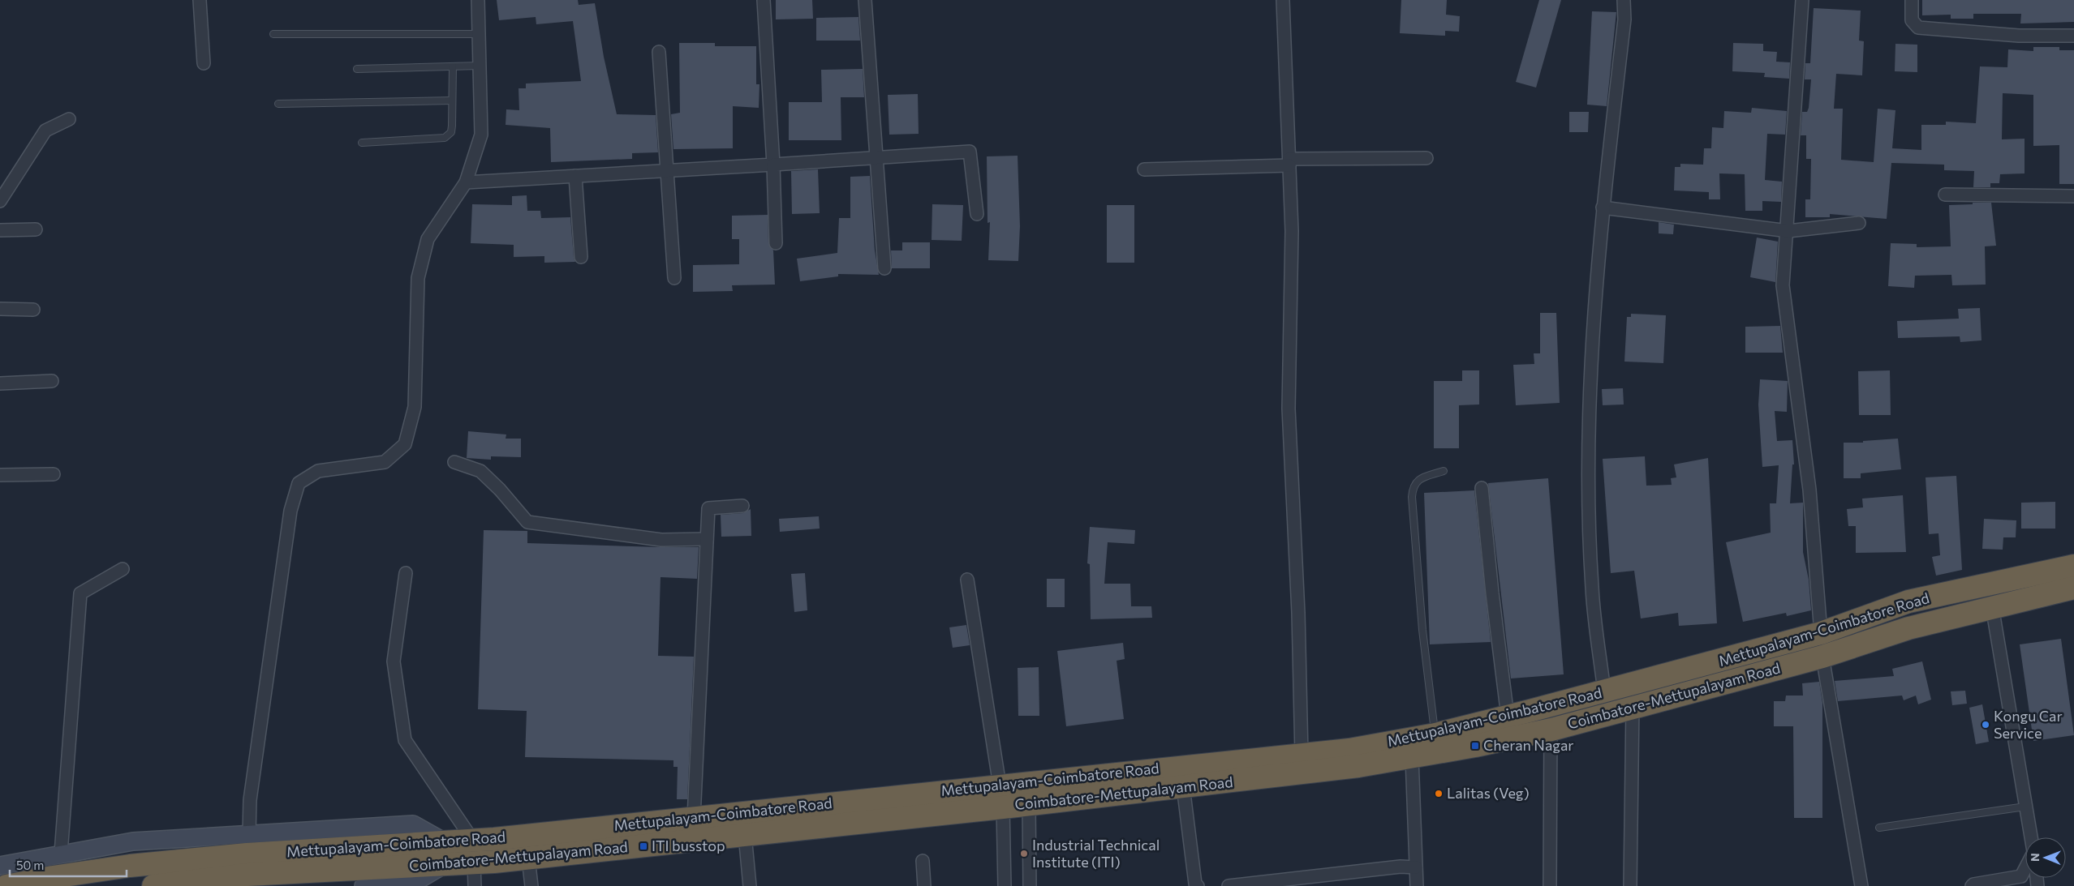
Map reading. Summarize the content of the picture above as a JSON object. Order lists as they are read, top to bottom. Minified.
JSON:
{"streets":{"highway":["Mettupalayam-Coimbatore Road","Coimbatore-Mettupalayam Road"]},"places":{"other":["Kongu Car Service","Lalitas (Veg)","Industrial Technical Institute (ITI)"],"transit":["Cheran Nagar","ITI busstop"]},"scale_bar":"50 m","north":"left"}
